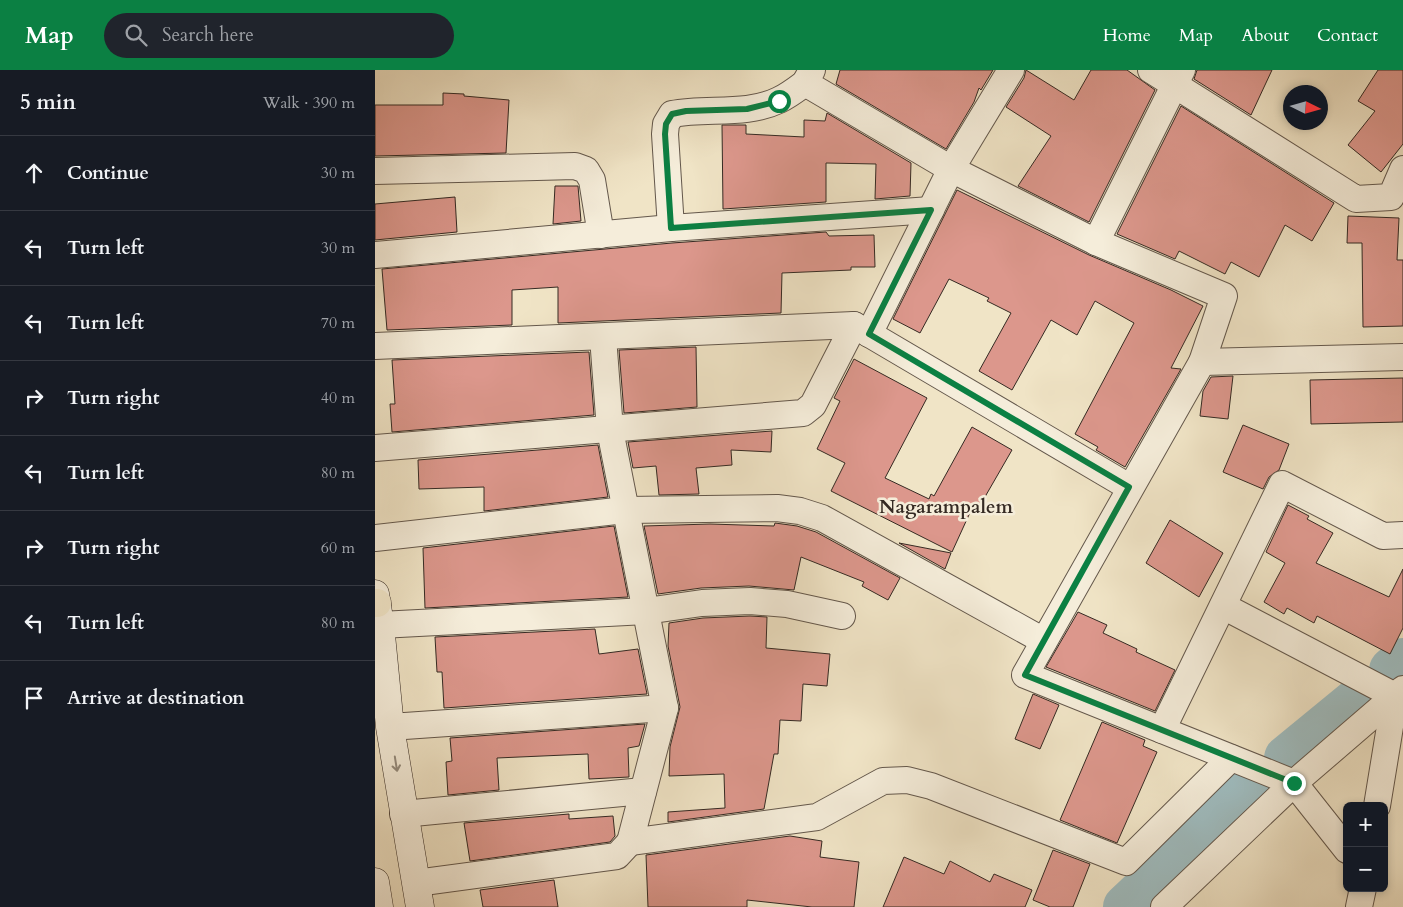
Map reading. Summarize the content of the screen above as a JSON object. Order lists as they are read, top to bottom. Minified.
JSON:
{"districts":["Nagarampalem"],"north":"right","page":{"header":"Map","search":"Search here","nav":["Home","Map","About","Contact"],"heading":["5 min","Walk · 390 m"],"list":[["Continue","30 m"],["Turn left","30 m"],["Turn left","70 m"],["Turn right","40 m"],["Turn left","80 m"],["Turn right","60 m"],["Turn left","80 m"],"Arrive at destination"],"map_buttons":["+","−"]}}
